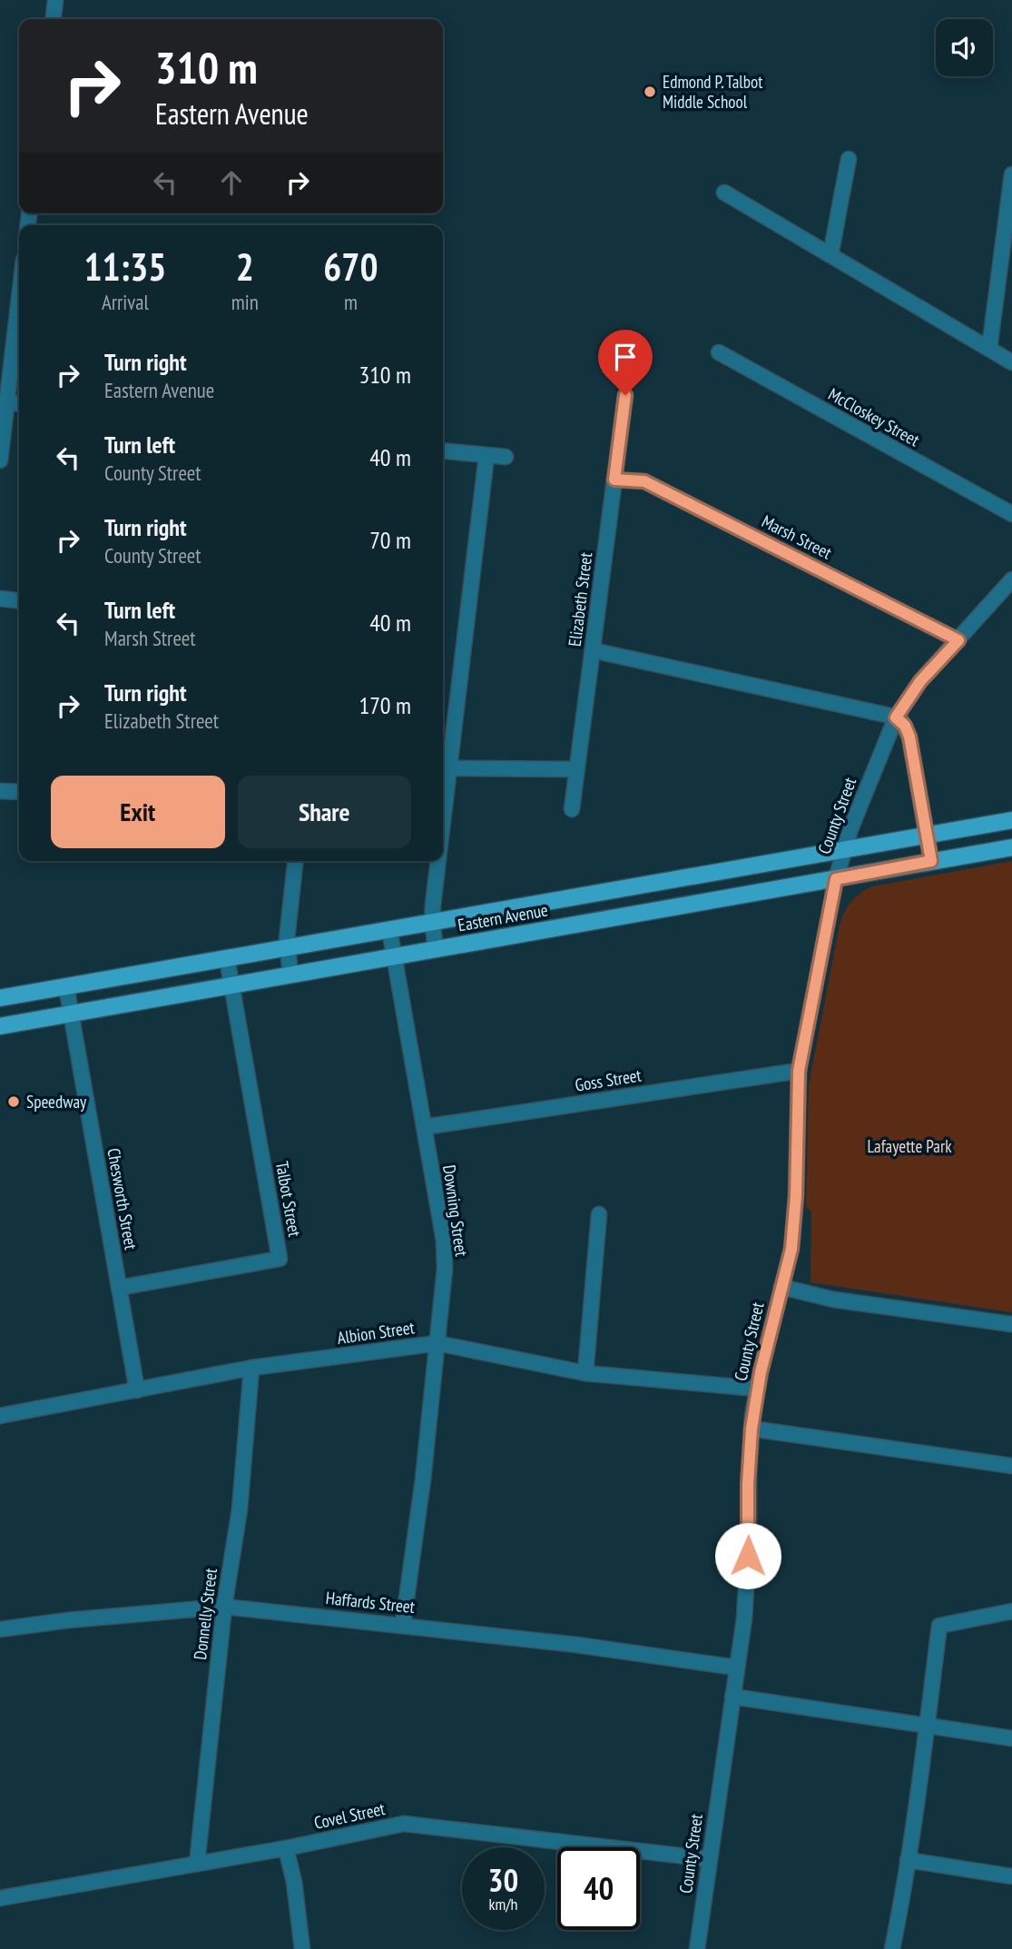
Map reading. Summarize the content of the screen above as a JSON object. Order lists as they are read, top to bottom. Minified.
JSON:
{"streets":{"main road":["Eastern Avenue"],"street":["McCloskey Street","Marsh Street","Elizabeth Street","County Street","Goss Street","Chesworth Street","Talbot Street","Downing Street","Albion Street","Haffards Street","Donnelly Street","Covel Street"]},"crossings":[["Marsh Street","Elizabeth Street"],["Marsh Street","County Street"],["County Street","Eastern Avenue"],["County Street","Goss Street"],["County Street","Albion Street"],["County Street","Haffards Street"],["County Street","Covel Street"],["Eastern Avenue","Chesworth Street"],["Eastern Avenue","Talbot Street"],["Eastern Avenue","Downing Street"],["Goss Street","Downing Street"],["Chesworth Street","Talbot Street"],["Chesworth Street","Albion Street"],["Downing Street","Albion Street"],["Downing Street","Haffards Street"],["Albion Street","Donnelly Street"],["Haffards Street","Donnelly Street"],["Donnelly Street","Covel Street"]],"parks":["Lafayette Park"],"places":["Edmond P. Talbot Middle School","Speedway"],"page":{"turn":["310 m","Eastern Avenue"],"eta":["11:35","Arrival","2","min","670","m"],"list":[{"name":"Turn right","note":"Eastern Avenue","value":"310 m"},{"name":"Turn left","note":"County Street","value":"40 m"},{"name":"Turn right","note":"County Street","value":"70 m"},{"name":"Turn left","note":"Marsh Street","value":"40 m"},{"name":"Turn right","note":"Elizabeth Street","value":"170 m"}],"buttons":["Exit","Share"],"speed":"30 km/h","limit":"40"}}
